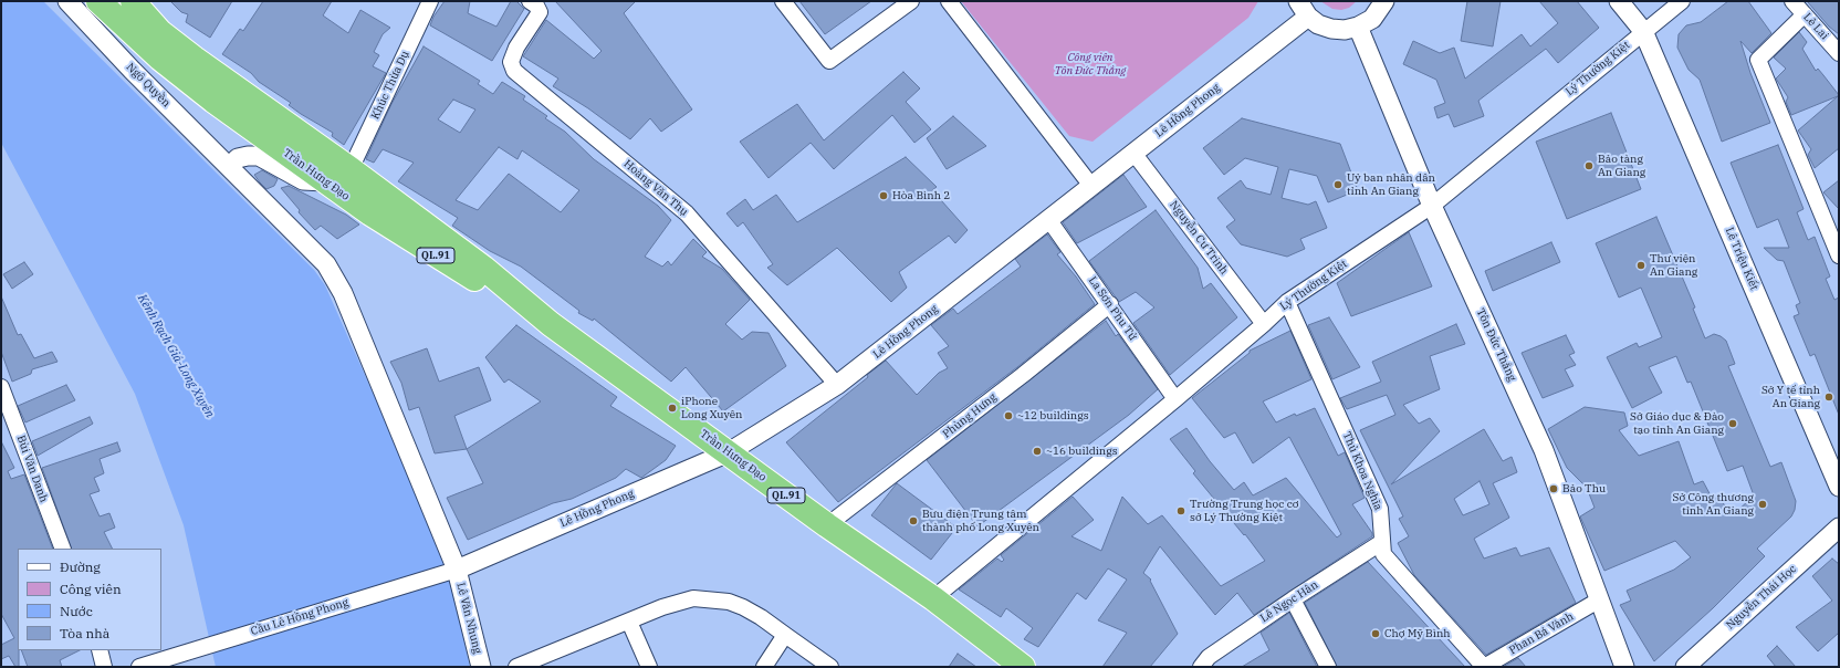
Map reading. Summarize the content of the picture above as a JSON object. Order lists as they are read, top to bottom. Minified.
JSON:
{"streets":{"highway":["Trần Hưng Đạo","QL.91"],"street":["Lê Lai","Lý Thường Kiệt","Ngô Quyền","Khúc Thừa Dụ","Lê Hồng Phong","Hoàng Văn Thụ","Nguyễn Cư Trinh","Lê Triệu Kiết","La Sơn Phu Tử","Tôn Đức Thắng","Phùng Hưng","Bùi Văn Danh","Thủ Khoa Nghĩa","Nguyễn Thái Học","Lê Ngọc Hân","Cầu Lê Hồng Phong","Lê Văn Nhung","Phan Bá Vành"]},"crossings":[["Lý Thường Kiệt","Trần Hưng Đạo"],["Lý Thường Kiệt","Nguyễn Cư Trinh"],["Lý Thường Kiệt","Lê Triệu Kiết"],["Lý Thường Kiệt","La Sơn Phu Tử"],["Lý Thường Kiệt","Tôn Đức Thắng"],["Lý Thường Kiệt","Thủ Khoa Nghĩa"],["Ngô Quyền","Lê Hồng Phong"],["Ngô Quyền","Cầu Lê Hồng Phong"],["Ngô Quyền","Lê Văn Nhung"],["Khúc Thừa Dụ","Trần Hưng Đạo"],["Lê Hồng Phong","Trần Hưng Đạo"],["Lê Hồng Phong","Hoàng Văn Thụ"],["Lê Hồng Phong","Nguyễn Cư Trinh"],["Lê Hồng Phong","La Sơn Phu Tử"],["Lê Hồng Phong","Cầu Lê Hồng Phong"],["Lê Hồng Phong","Lê Văn Nhung"],["Trần Hưng Đạo","Phùng Hưng"],["La Sơn Phu Tử","Phùng Hưng"],["Tôn Đức Thắng","Phan Bá Vành"],["Thủ Khoa Nghĩa","Lê Ngọc Hân"],["Thủ Khoa Nghĩa","Phan Bá Vành"],["Cầu Lê Hồng Phong","Lê Văn Nhung"]],"water":["Kênh Rạch Giá-Long Xuyên"],"parks":["Công viên Tôn Đức Thắng"],"places":["Bảo tàng An Giang","Uỷ ban nhân dân tỉnh An Giang","Hòa Bình 2","Thư viện An Giang","Sở Y tế tỉnh An Giang","iPhone Long Xuyên","~12 buildings","Sở Giáo dục & Đào tạo tỉnh An Giang","~16 buildings","Bảo Thu","Sở Công thương tỉnh An Giang","Trường Trung học cơ sở Lý Thường Kiệt","Bưu điện Trung tâm thành phố Long Xuyên","Chợ Mỹ Bình"],"legend":["Đường","Công viên","Nước","Tòa nhà"]}
